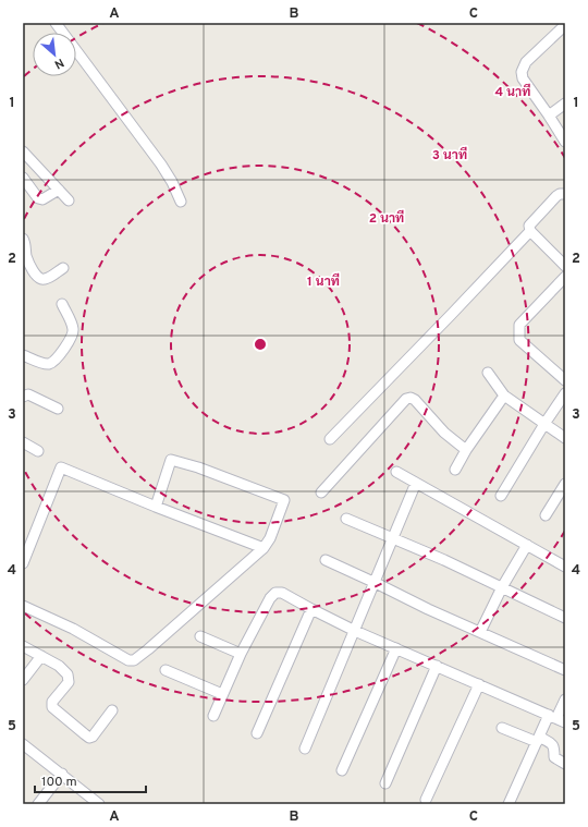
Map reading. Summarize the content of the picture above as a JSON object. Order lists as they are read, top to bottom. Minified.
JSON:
{"scale_bar":"100 m","north":"bottom right","grid":{"columns":["A","B","C"],"rows":["1","2","3","4","5"]},"rings":["4 นาที","3 นาที","2 นาที","1 นาที"]}
